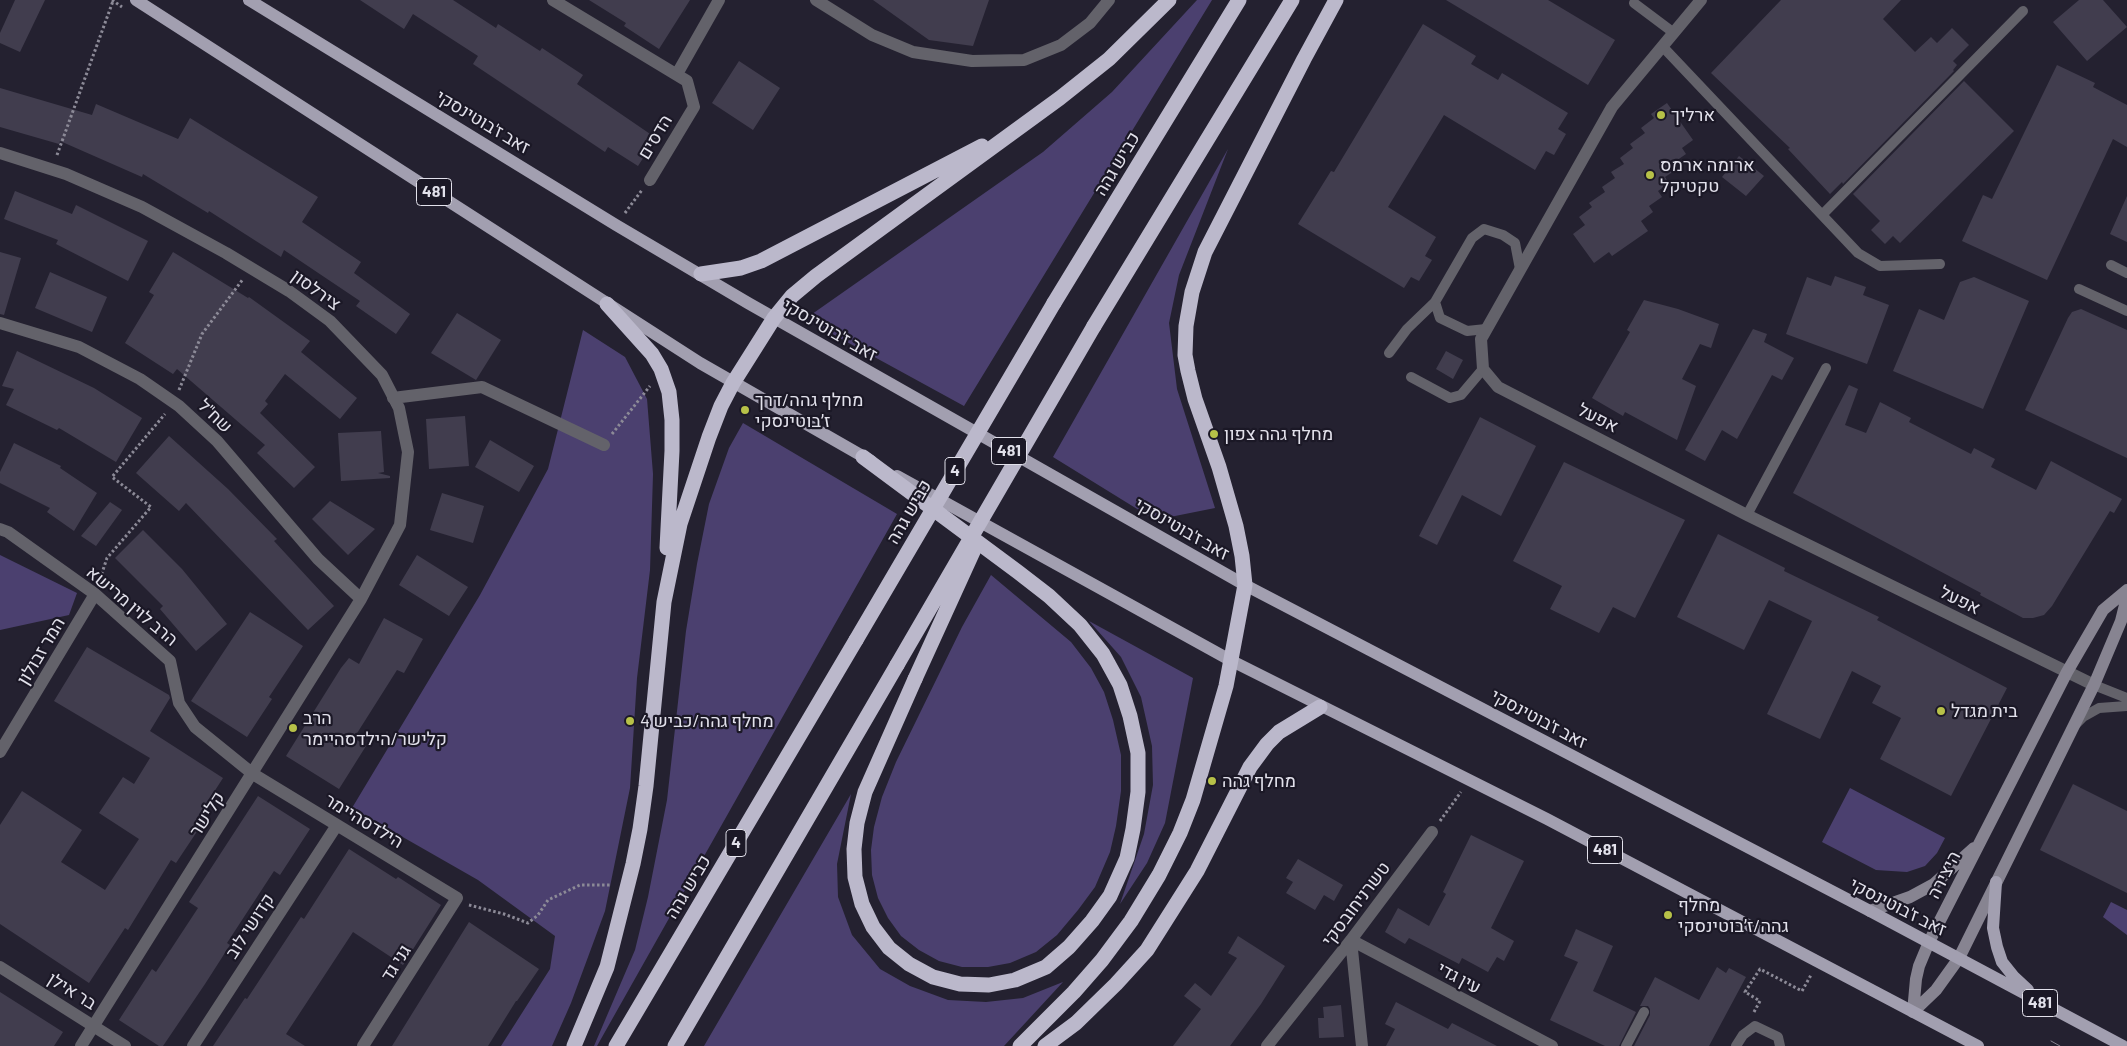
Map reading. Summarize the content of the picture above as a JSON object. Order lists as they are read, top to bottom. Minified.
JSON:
{"streets":{"highway":["כביש גהה","4"],"main road":["זאב ז'בוטינסקי","481"],"street":["הדסים","צירלסון","שח\"ל","אפעל","הרב לוין מרישא","המר זבולון","קלישר","הילדסהיימר","היצירה","טשרניחובסקי","קדושי לוב","גני גד","עין גדי","בר אילן"]},"crossings":[["זאב ז'בוטינסקי","היצירה"],["481","היצירה"],["צירלסון","שח\"ל"],["צירלסון","קלישר"],["שח\"ל","קלישר"],["אפעל","היצירה"],["הרב לוין מרישא","המר זבולון"],["הרב לוין מרישא","קלישר"],["הרב לוין מרישא","הילדסהיימר"],["קלישר","הילדסהיימר"],["קלישר","בר אילן"],["הילדסהיימר","קדושי לוב"],["הילדסהיימר","גני גד"],["טשרניחובסקי","עין גדי"]],"places":["ארליך","ארומה ארמס טקטיקל","מחלף גהה/דרך ז׳בוטינסקי","מחלף גהה צפון","בית מגדל","מחלף גהה/כביש 4","הרב קלישר/הילדסהיימר","מחלף גהה","מחלף גהה/ז׳בוטינסקי"]}
